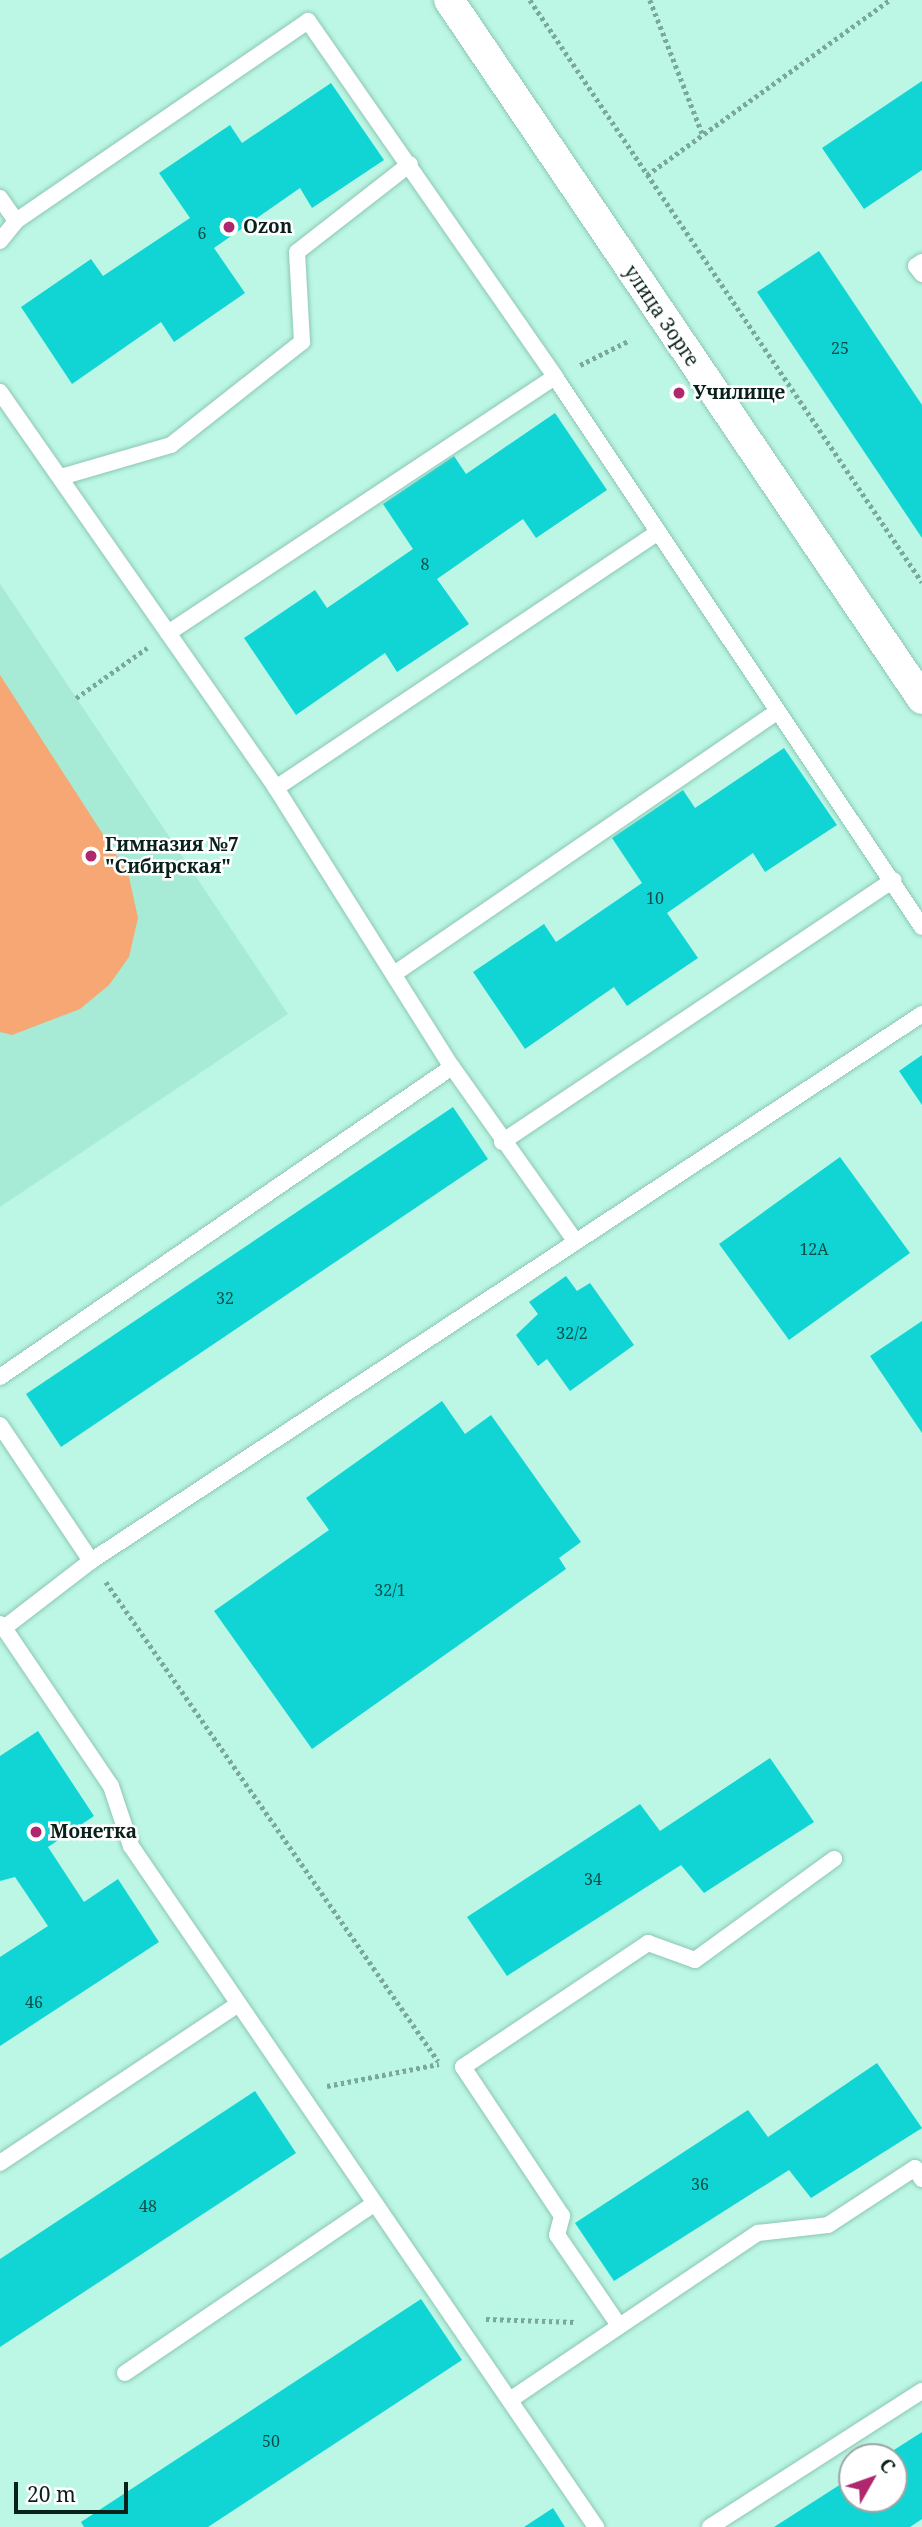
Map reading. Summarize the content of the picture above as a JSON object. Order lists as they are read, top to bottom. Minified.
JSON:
{"streets":{"street":["улица Зорге"]},"places":["Ozon","Училище","Гимназия №7 \"Сибирская\"","Монетка"],"house_numbers":["6","25","8","10","12А","32","32/2","32/1","34","46","36","48","50"],"scale_bar":"20 m","north":"top right"}
